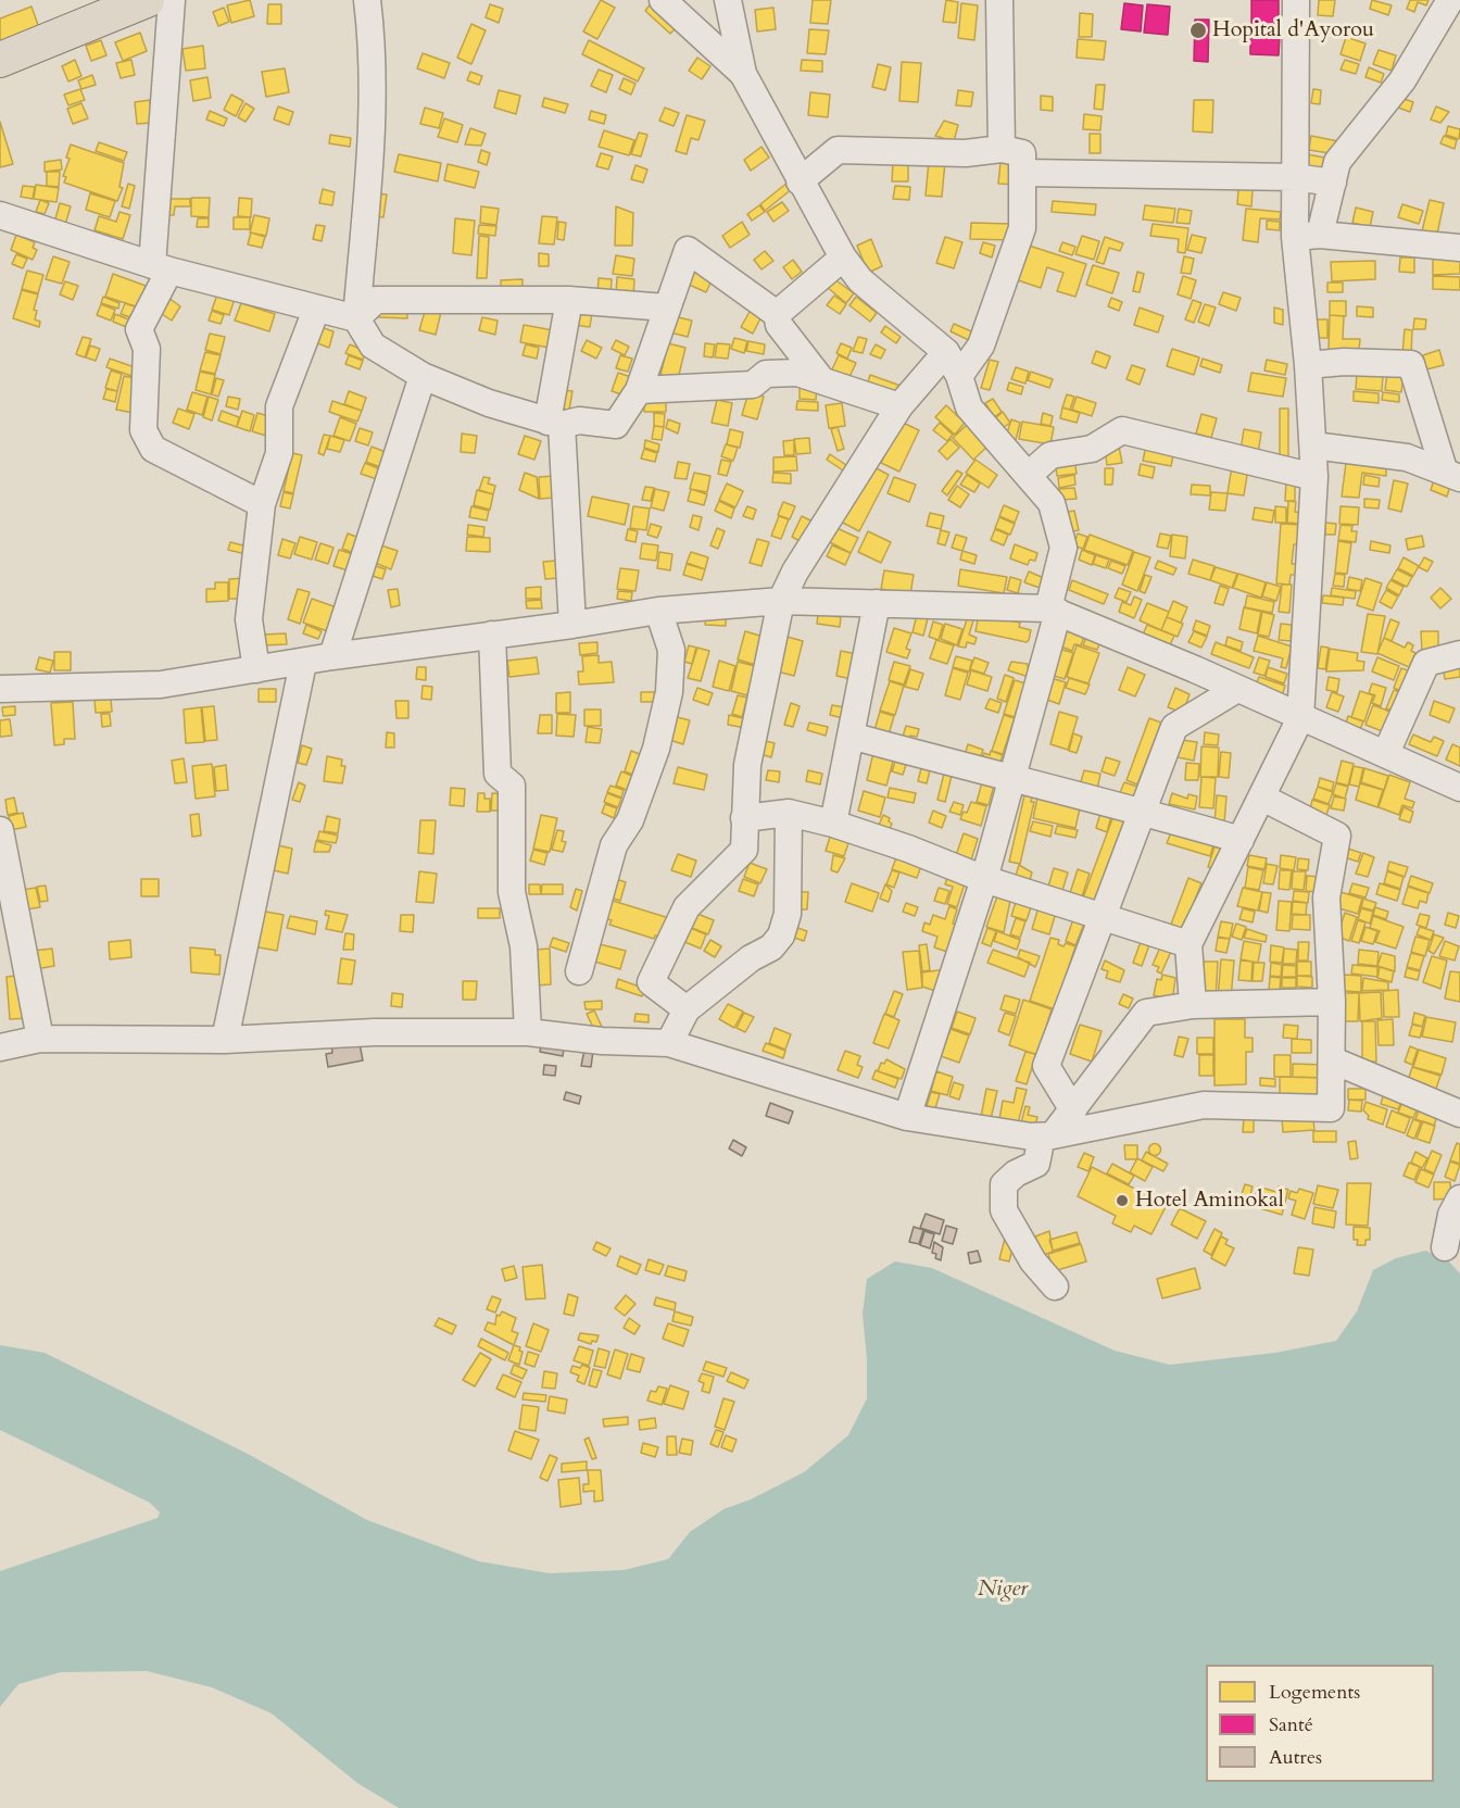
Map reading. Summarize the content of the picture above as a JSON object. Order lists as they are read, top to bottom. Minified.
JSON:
{"water":["Niger"],"places":["Hopital d'Ayorou","Hotel Aminokal"],"legend":["Logements","Santé","Autres"]}
